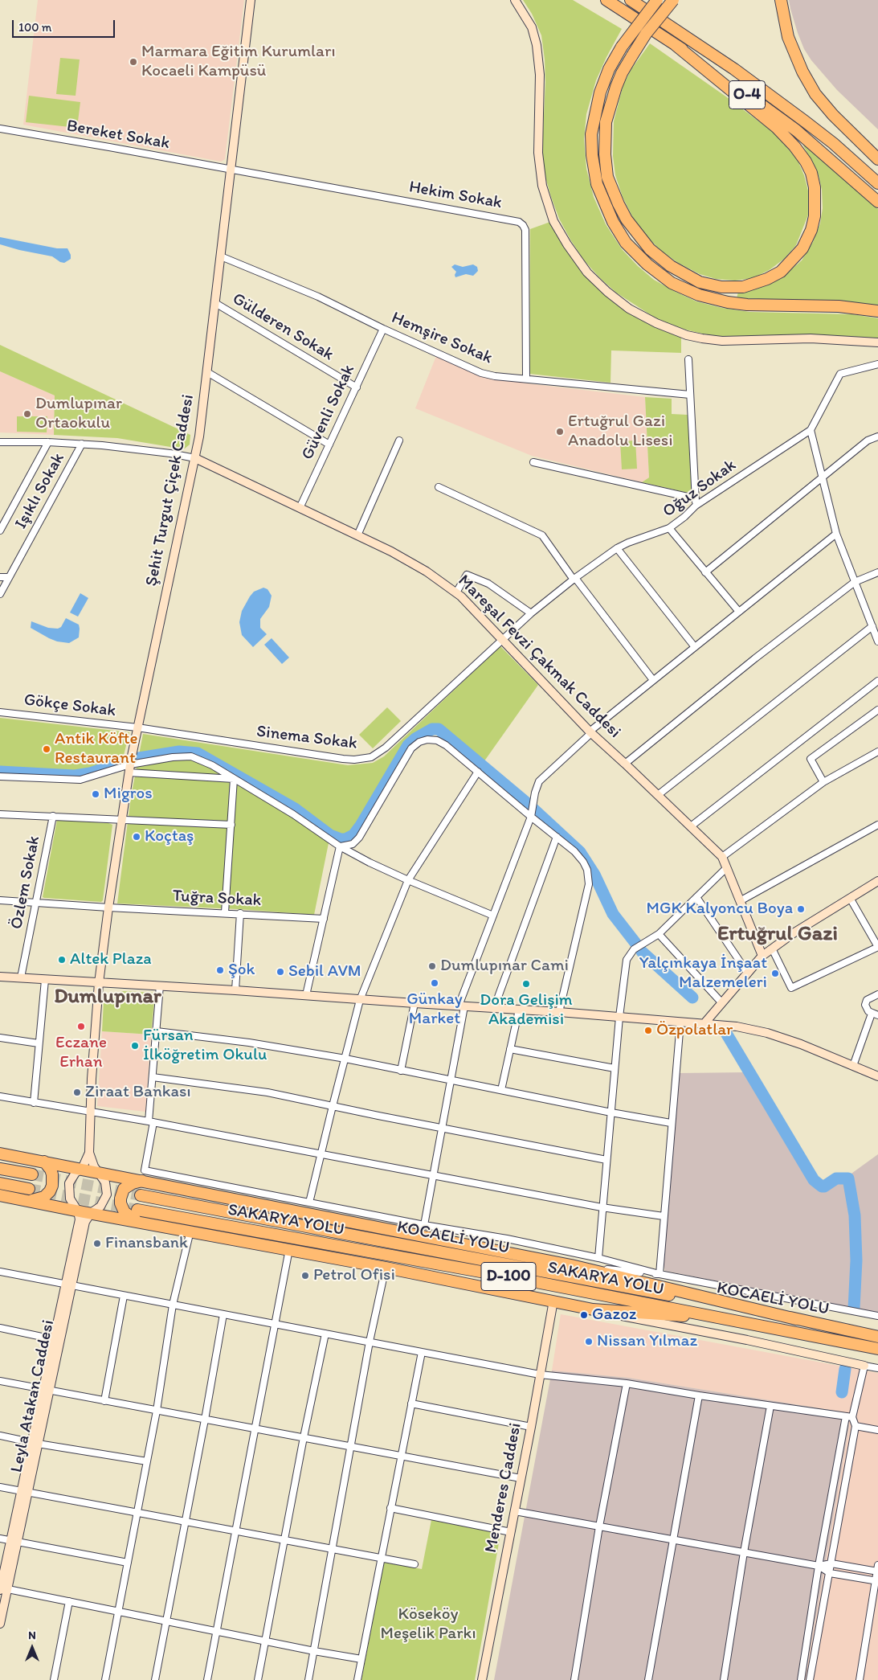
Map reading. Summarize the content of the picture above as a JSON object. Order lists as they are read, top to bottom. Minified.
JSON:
{"streets":{"highway":["O-4","SAKARYA YOLU","KOCAELİ YOLU","D-100"],"street":["Bereket Sokak","Hekim Sokak","Gülderen Sokak","Hemşire Sokak","Güvenli Sokak","Oğuz Sokak","Şehit Turgut Çiçek Caddesi","Işıklı Sokak","Mareşal Fevzi Çakmak Caddesi","Gökçe Sokak","Sinema Sokak","Özlem Sokak","Tuğra Sokak","Leyla Atakan Caddesi","Menderes Caddesi"]},"crossings":[["Bereket Sokak","Hekim Sokak"],["Bereket Sokak","Şehit Turgut Çiçek Caddesi"],["Hekim Sokak","Hemşire Sokak"],["Hekim Sokak","Şehit Turgut Çiçek Caddesi"],["Gülderen Sokak","Güvenli Sokak"],["Gülderen Sokak","Şehit Turgut Çiçek Caddesi"],["Hemşire Sokak","Güvenli Sokak"],["Hemşire Sokak","Şehit Turgut Çiçek Caddesi"],["Güvenli Sokak","Mareşal Fevzi Çakmak Caddesi"],["Oğuz Sokak","Mareşal Fevzi Çakmak Caddesi"],["Oğuz Sokak","Sinema Sokak"],["Şehit Turgut Çiçek Caddesi","Mareşal Fevzi Çakmak Caddesi"],["Şehit Turgut Çiçek Caddesi","Gökçe Sokak"],["Şehit Turgut Çiçek Caddesi","Sinema Sokak"],["Şehit Turgut Çiçek Caddesi","Tuğra Sokak"],["Işıklı Sokak","Mareşal Fevzi Çakmak Caddesi"],["Mareşal Fevzi Çakmak Caddesi","Sinema Sokak"],["Gökçe Sokak","Sinema Sokak"],["Özlem Sokak","Tuğra Sokak"]],"districts":["Ertuğrul Gazi","Dumlupınar"],"parks":["Köseköy Meşelik Parkı"],"places":["Marmara Eğitim Kurumları Kocaeli Kampüsü","Dumlupınar Ortaokulu","Ertuğrul Gazi Anadolu Lisesi","Antik Köfte Restaurant","Migros","Koçtaş","MGK Kalyoncu Boya","Altek Plaza","Dumlupınar Cami","Şok","Sebil AVM","Yalçınkaya İnşaat Malzemeleri","Günkay Market","Dora Gelişim Akademisi","Eczane Erhan","Özpolatlar","Fürsan İlköğretim Okulu","Ziraat Bankası","Finansbank","Petrol Ofisi","Gazoz","Nissan Yılmaz"],"scale_bar":"100 m","north":"top"}
